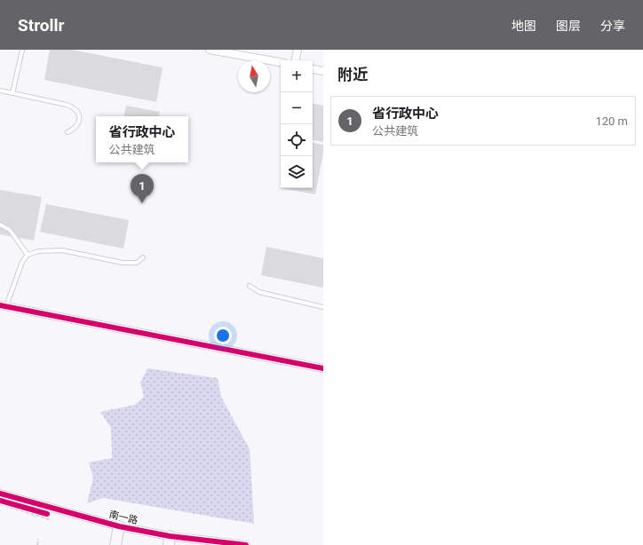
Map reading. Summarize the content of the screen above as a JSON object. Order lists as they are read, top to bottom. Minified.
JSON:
{"streets":{"street":["南一路"]},"north":"top","page":{"header":"Strollr","nav":["地图","图层","分享"],"heading":"附近","map_buttons":["+","−"],"list":[{"mark":"1","name":"省行政中心","note":"公共建筑","value":"120 m"}],"popup":["省行政中心","公共建筑"],"pins":"1"}}
